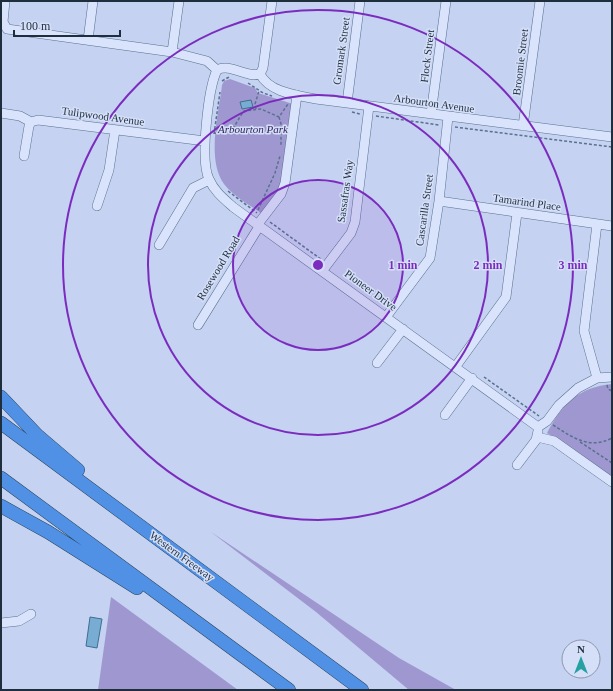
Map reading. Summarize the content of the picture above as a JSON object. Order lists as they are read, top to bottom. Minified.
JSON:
{"streets":{"highway":["Western Freeway"],"street":["Gromark Street","Flock Street","Broomie Street","Arbourton Avenue","Tulipwood Avenue","Sassafras Way","Tamarind Place","Cascarilla Street","Rosewood Road","Pioneer Drive"]},"crossings":[["Gromark Street","Arbourton Avenue"],["Flock Street","Arbourton Avenue"],["Broomie Street","Arbourton Avenue"],["Arbourton Avenue","Sassafras Way"],["Arbourton Avenue","Cascarilla Street"],["Arbourton Avenue","Rosewood Road"],["Tulipwood Avenue","Pioneer Drive"],["Sassafras Way","Pioneer Drive"],["Tamarind Place","Cascarilla Street"],["Cascarilla Street","Pioneer Drive"],["Rosewood Road","Pioneer Drive"]],"parks":["Arbourton Park"],"scale_bar":"100 m","north":"top","rings":["1 min","2 min","3 min"]}
